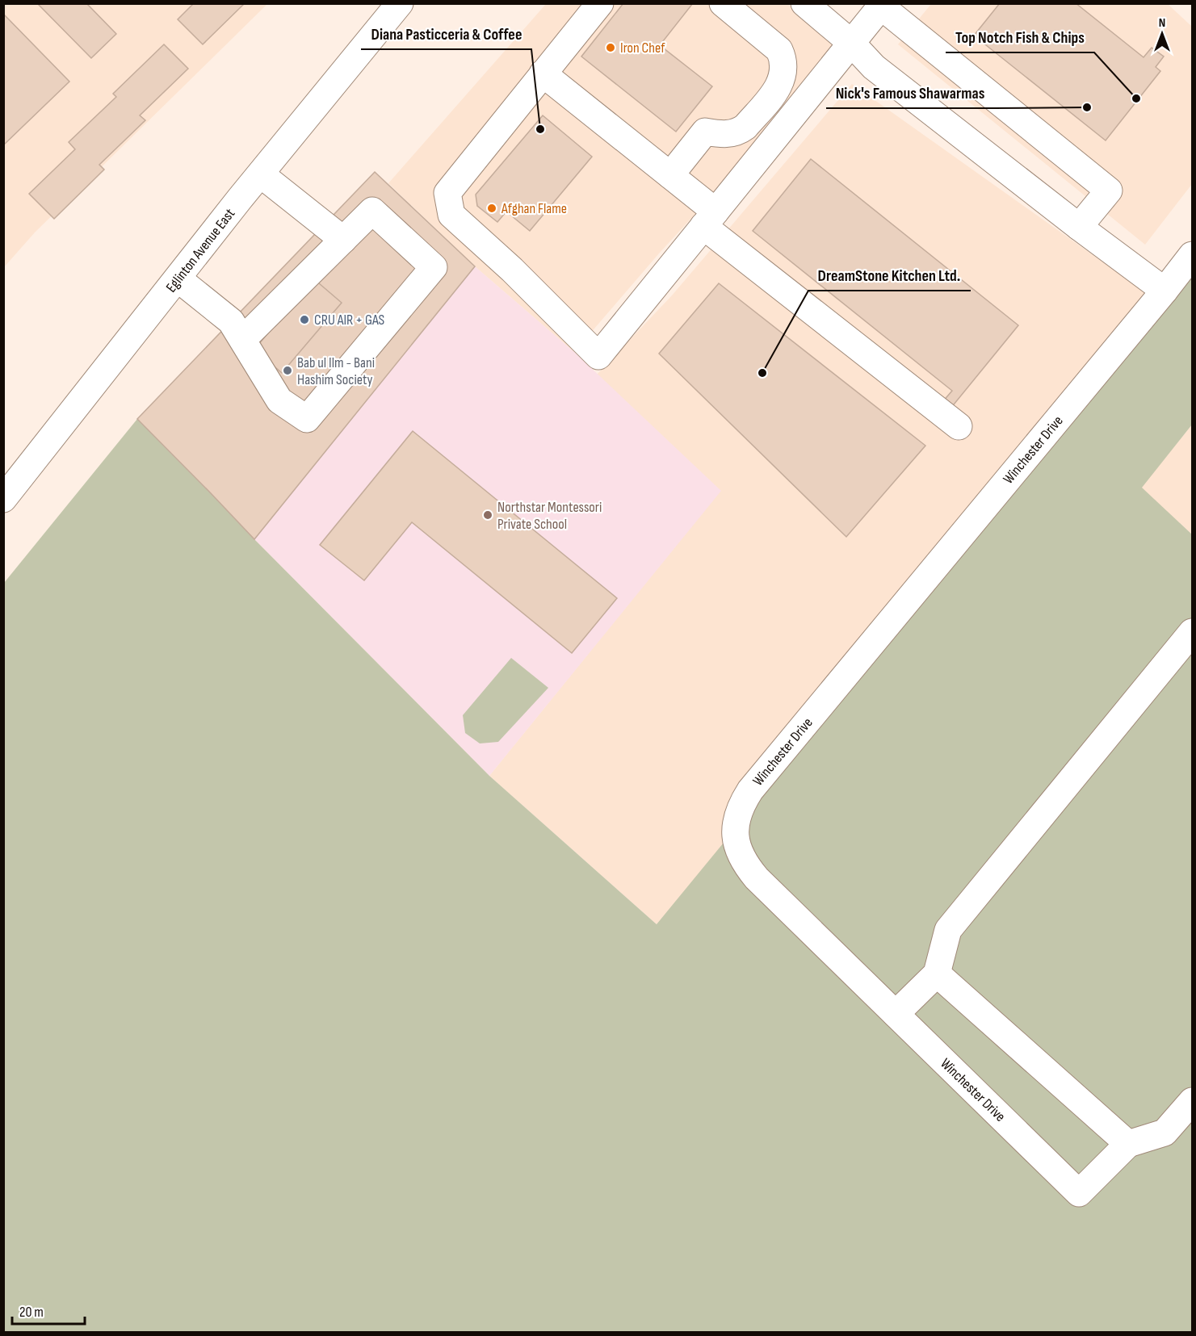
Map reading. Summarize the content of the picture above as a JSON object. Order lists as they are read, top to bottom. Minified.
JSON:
{"streets":{"street":["Eglinton Avenue East","Winchester Drive"]},"places":["Iron Chef","Top Notch Fish & Chips","Nick's Famous Shawarmas","Diana Pasticceria & Coffee","Afghan Flame","CRU AIR + GAS","Bab ul Ilm - Bani Hashim Society","DreamStone Kitchen Ltd.","Northstar Montessori Private School"],"scale_bar":"20 m","north":"top"}
